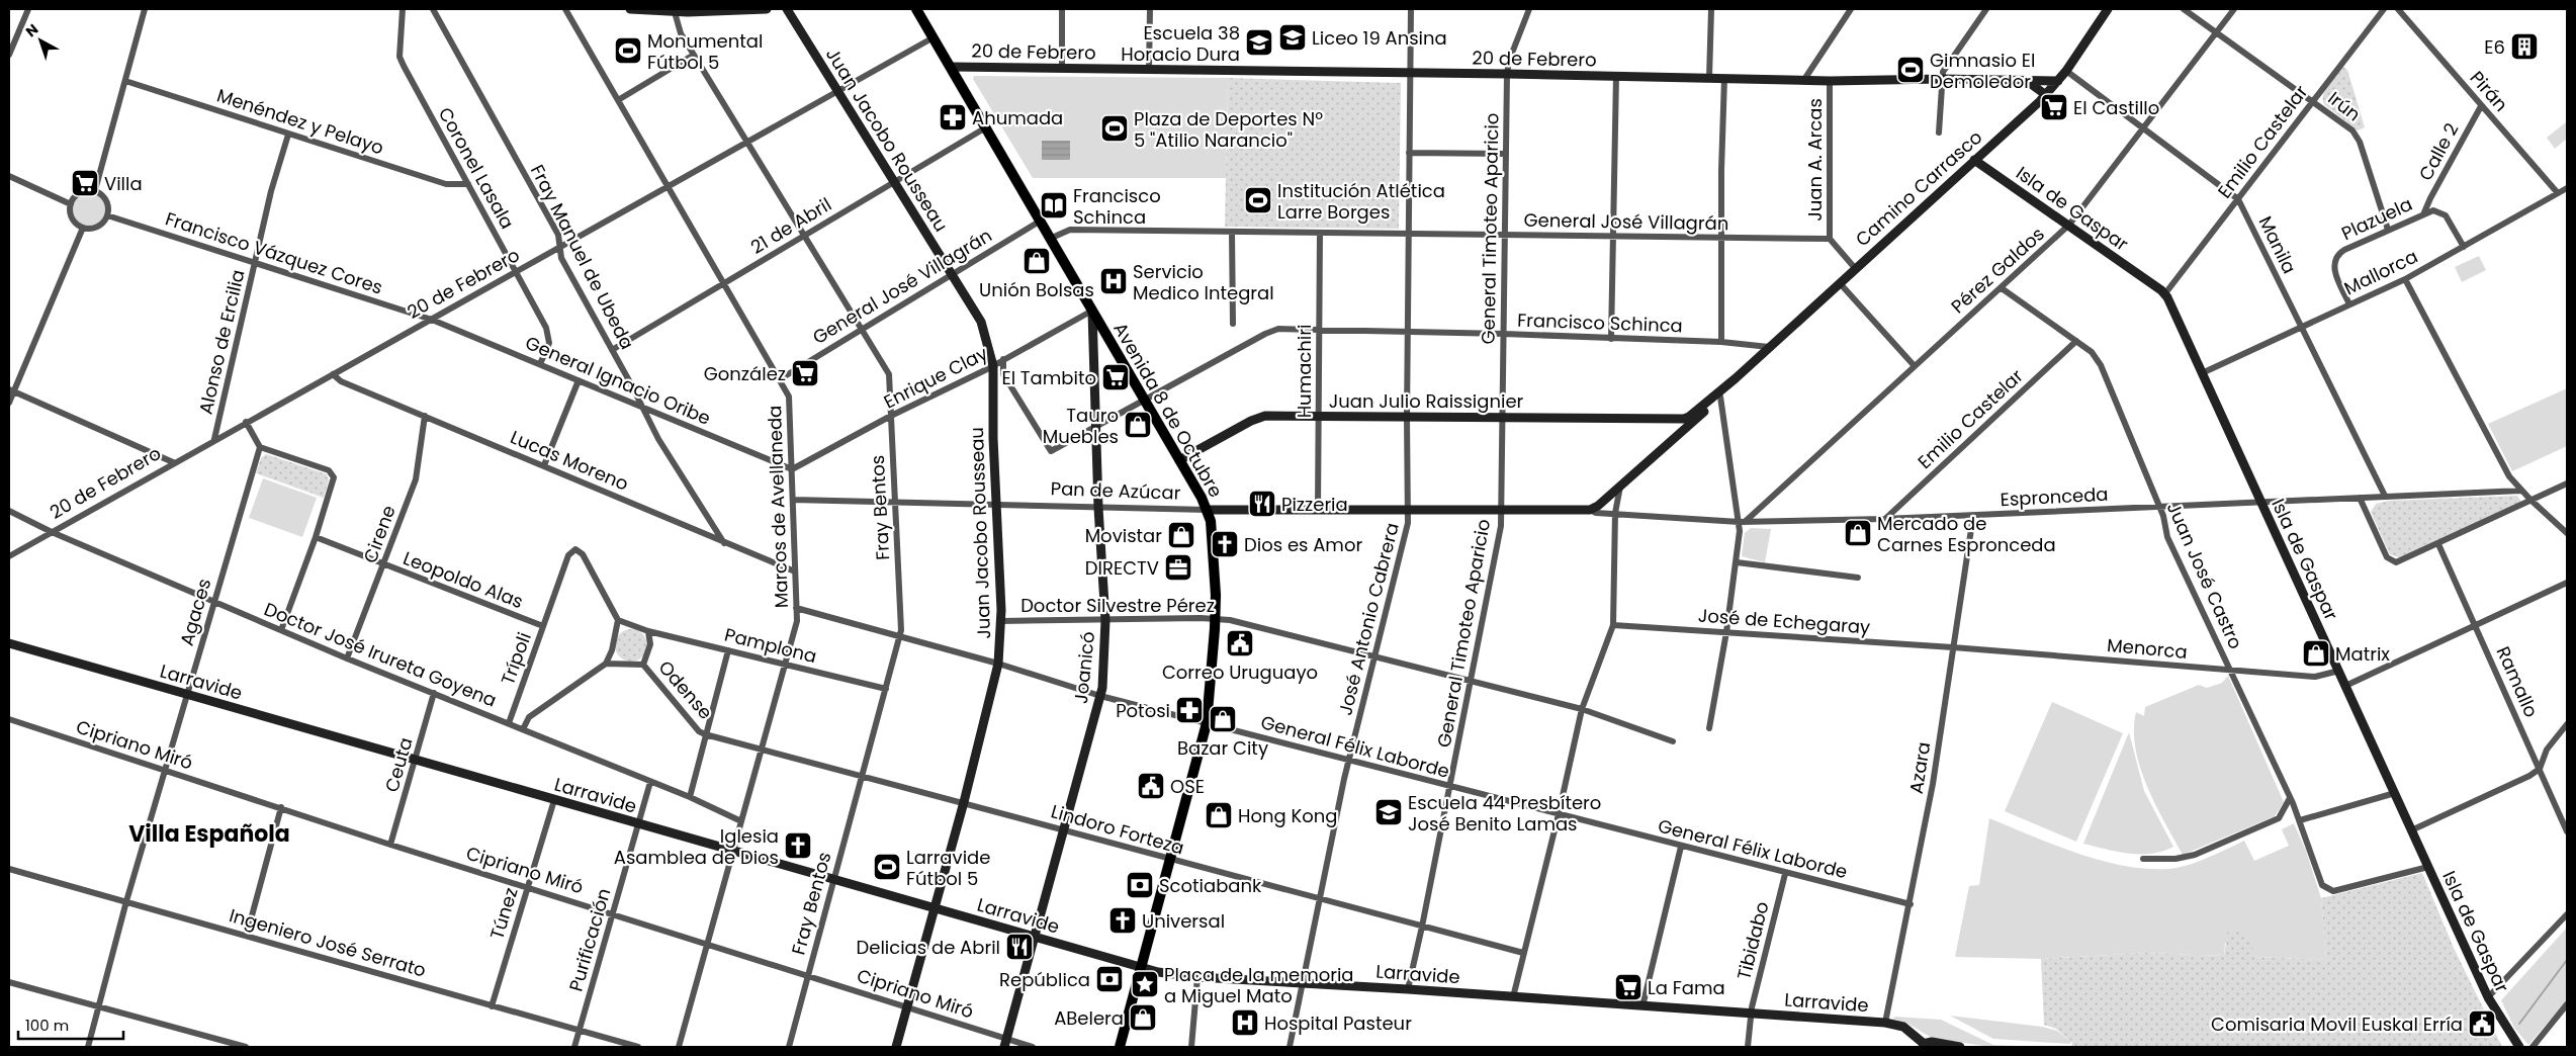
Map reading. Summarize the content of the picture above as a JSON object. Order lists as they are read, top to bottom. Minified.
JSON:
{"streets":{"main road":["Avenida 8 de Octubre"],"street":["20 de Febrero","Pirán","Irún","Menéndez y Pelayo","Juan Jacobo Rousseau","Emilio Castelar","Calle 2","Juan A. Arcas","Coronel Lasala","Camino Carrasco","Isla de Gaspar","Plazuela","General José Villagrán","21 de Abril","General Timoteo Aparicio","Manila","Francisco Vázquez Cores","Fray Manuel de Ubeda","Pérez Galdos","Mallorca","Francisco Schinca","Alonso de Ercilia","Humachiri","Enrique Clay","General Ignacio Oribe","Juan Julio Raissignier","Lucas Moreno","Pan de Azúcar","Espronceda","Marcos de Avellaneda","Fray Bentos","Cirene","Juan José Castro","Leopoldo Alas","Doctor Silvestre Pérez","Agaces","José Antonio Cabrera","José de Echegaray","Pamplona","Menorca","Doctor José Irureta Goyena","Trípoli","Joanicó","Larravide","Ramallo","Odense","Cipriano Miró","General Félix Laborde","Ceuta","Azara","Lindoro Forteza","Túnez","Purificación","Tibidabo","Ingeniero José Serrato"]},"crossings":[["20 de Febrero","Juan Jacobo Rousseau"],["20 de Febrero","Juan A. Arcas"],["20 de Febrero","Coronel Lasala"],["20 de Febrero","Camino Carrasco"],["20 de Febrero","General Timoteo Aparicio"],["20 de Febrero","Francisco Vázquez Cores"],["20 de Febrero","Fray Manuel de Ubeda"],["20 de Febrero","Alonso de Ercilia"],["20 de Febrero","General Ignacio Oribe"],["20 de Febrero","Avenida 8 de Octubre"],["20 de Febrero","Lucas Moreno"],["20 de Febrero","Marcos de Avellaneda"],["20 de Febrero","Fray Bentos"],["20 de Febrero","José Antonio Cabrera"],["20 de Febrero","Doctor José Irureta Goyena"],["Pirán","Calle 2"],["Pirán","Mallorca"],["Irún","Emilio Castelar"],["Irún","Plazuela"],["Irún","Pérez Galdos"],["Menéndez y Pelayo","Coronel Lasala"],["Menéndez y Pelayo","Alonso de Ercilia"],["Juan Jacobo Rousseau","General José Villagrán"],["Juan Jacobo Rousseau","21 de Abril"],["Juan Jacobo Rousseau","Enrique Clay"],["Juan Jacobo Rousseau","Pan de Azúcar"],["Juan Jacobo Rousseau","Doctor Silvestre Pérez"],["Juan Jacobo Rousseau","Larravide"],["Juan Jacobo Rousseau","Cipriano Miró"],["Juan Jacobo Rousseau","General Félix Laborde"],["Juan Jacobo Rousseau","Lindoro Forteza"],["Emilio Castelar","Isla de Gaspar"],["Emilio Castelar","Manila"],["Emilio Castelar","Espronceda"],["Emilio Castelar","Juan José Castro"],["Calle 2","Plazuela"],["Juan A. Arcas","General José Villagrán"],["Coronel Lasala","General Ignacio Oribe"],["Camino Carrasco","Isla de Gaspar"],["Camino Carrasco","Manila"],["Camino Carrasco","Francisco Schinca"],["Camino Carrasco","Juan Julio Raissignier"],["Camino Carrasco","Pan de Azúcar"],["Camino Carrasco","Espronceda"],["Isla de Gaspar","Pérez Galdos"],["Isla de Gaspar","Mallorca"],["Isla de Gaspar","Espronceda"],["Isla de Gaspar","Juan José Castro"],["Isla de Gaspar","Menorca"],["Plazuela","Mallorca"],["General José Villagrán","General Timoteo Aparicio"],["General José Villagrán","Humachiri"],["General José Villagrán","Avenida 8 de Octubre"],["General José Villagrán","Marcos de Avellaneda"],["General José Villagrán","Fray Bentos"],["General José Villagrán","José Antonio Cabrera"],["21 de Abril","Fray Manuel de Ubeda"],["21 de Abril","Avenida 8 de Octubre"],["21 de Abril","Marcos de Avellaneda"],["21 de Abril","Fray Bentos"],["General Timoteo Aparicio","Francisco Schinca"],["General Timoteo Aparicio","Juan Julio Raissignier"],["General Timoteo Aparicio","Pan de Azúcar"],["General Timoteo Aparicio","Doctor Silvestre Pérez"],["General Timoteo Aparicio","Larravide"],["General Timoteo Aparicio","General Félix Laborde"],["General Timoteo Aparicio","Lindoro Forteza"],["Manila","Pérez Galdos"],["Manila","Mallorca"],["Manila","Espronceda"],["Francisco Vázquez Cores","Alonso de Ercilia"],["Francisco Vázquez Cores","General Ignacio Oribe"],["Fray Manuel de Ubeda","General Ignacio Oribe"],["Fray Manuel de Ubeda","Lucas Moreno"],["Pérez Galdos","Espronceda"],["Pérez Galdos","Juan José Castro"],["Francisco Schinca","Humachiri"],["Francisco Schinca","Avenida 8 de Octubre"],["Francisco Schinca","José Antonio Cabrera"],["Humachiri","Juan Julio Raissignier"],["Humachiri","Pan de Azúcar"],["Enrique Clay","General Ignacio Oribe"],["Enrique Clay","Avenida 8 de Octubre"],["Enrique Clay","Marcos de Avellaneda"],["Enrique Clay","Fray Bentos"],["Enrique Clay","Joanicó"],["General Ignacio Oribe","Marcos de Avellaneda"],["Juan Julio Raissignier","Avenida 8 de Octubre"],["Juan Julio Raissignier","José Antonio Cabrera"],["Avenida 8 de Octubre","Pan de Azúcar"],["Avenida 8 de Octubre","Doctor Silvestre Pérez"],["Avenida 8 de Octubre","Joanicó"],["Avenida 8 de Octubre","Larravide"],["Avenida 8 de Octubre","General Félix Laborde"],["Avenida 8 de Octubre","Lindoro Forteza"],["Lucas Moreno","Marcos de Avellaneda"],["Lucas Moreno","Cirene"],["Pan de Azúcar","Espronceda"],["Pan de Azúcar","Marcos de Avellaneda"],["Pan de Azúcar","Fray Bentos"],["Pan de Azúcar","José Antonio Cabrera"],["Pan de Azúcar","Joanicó"],["Espronceda","Juan José Castro"],["Espronceda","Azara"],["Marcos de Avellaneda","Pamplona"],["Marcos de Avellaneda","Doctor José Irureta Goyena"],["Marcos de Avellaneda","Larravide"],["Marcos de Avellaneda","Cipriano Miró"],["Marcos de Avellaneda","General Félix Laborde"],["Marcos de Avellaneda","Lindoro Forteza"],["Fray Bentos","Pamplona"],["Fray Bentos","Larravide"],["Fray Bentos","Cipriano Miró"],["Fray Bentos","General Félix Laborde"],["Fray Bentos","Lindoro Forteza"],["Cirene","Leopoldo Alas"],["Cirene","Doctor José Irureta Goyena"],["Juan José Castro","Menorca"],["Leopoldo Alas","Trípoli"],["Doctor Silvestre Pérez","José Antonio Cabrera"],["Doctor Silvestre Pérez","Joanicó"],["Agaces","Doctor José Irureta Goyena"],["Agaces","Larravide"],["Agaces","Cipriano Miró"],["Agaces","Ingeniero José Serrato"],["José Antonio Cabrera","Larravide"],["José Antonio Cabrera","General Félix Laborde"],["José Antonio Cabrera","Lindoro Forteza"],["José de Echegaray","Menorca"],["José de Echegaray","Azara"],["Pamplona","Trípoli"],["Pamplona","Odense"],["Menorca","Azara"],["Doctor José Irureta Goyena","Trípoli"],["Doctor José Irureta Goyena","Ceuta"],["Doctor José Irureta Goyena","Purificación"],["Joanicó","Larravide"],["Joanicó","Cipriano Miró"],["Joanicó","General Félix Laborde"],["Joanicó","Lindoro Forteza"],["Larravide","Ceuta"],["Larravide","Azara"],["Larravide","Túnez"],["Larravide","Purificación"],["Larravide","Tibidabo"],["Odense","Lindoro Forteza"],["Cipriano Miró","Ceuta"],["Cipriano Miró","Túnez"],["Cipriano Miró","Purificación"],["General Félix Laborde","Azara"],["General Félix Laborde","Tibidabo"],["Túnez","Ingeniero José Serrato"],["Purificación","Ingeniero José Serrato"]],"districts":["Villa Española"],"places":{"school or university":["Liceo 19 Ansina","Escuela 38 Horacio Dura","Escuela 44 Presbítero José Benito Lamas"],"building":["E6"],"sports":["Monumental Fútbol 5","Gimnasio El Demoledor","Plaza de Deportes Nº 5 \"Atilio Narancio\"","Institución Atlética Larre Borges","Larravide Fútbol 5"],"supermarket":["El Castillo","Villa","González","El Tambito","La Fama"],"pharmacy":["Ahumada","Potosi"],"library":["Francisco Schinca"],"shop":["Unión Bolsas","Tauro Muebles","Mercado de Carnes Espronceda","Movistar","Matrix","Bazar City","Hong Kong","ABelera"],"hospital":["Servicio Medico Integral","Hospital Pasteur"],"restaurant":["Pizzeria","Delicias de Abril"],"church":["Dios es Amor","Iglesia Asamblea de Dios","Universal"],"office":["DIRECTV"],"public building":["Correo Uruguayo","OSE","Comisaria Movil Euskal Erría"],"bank":["Scotiabank","República"],"place":["Placa de la memoria a Miguel Mato"]},"scale_bar":"100 m","north":"top left"}
